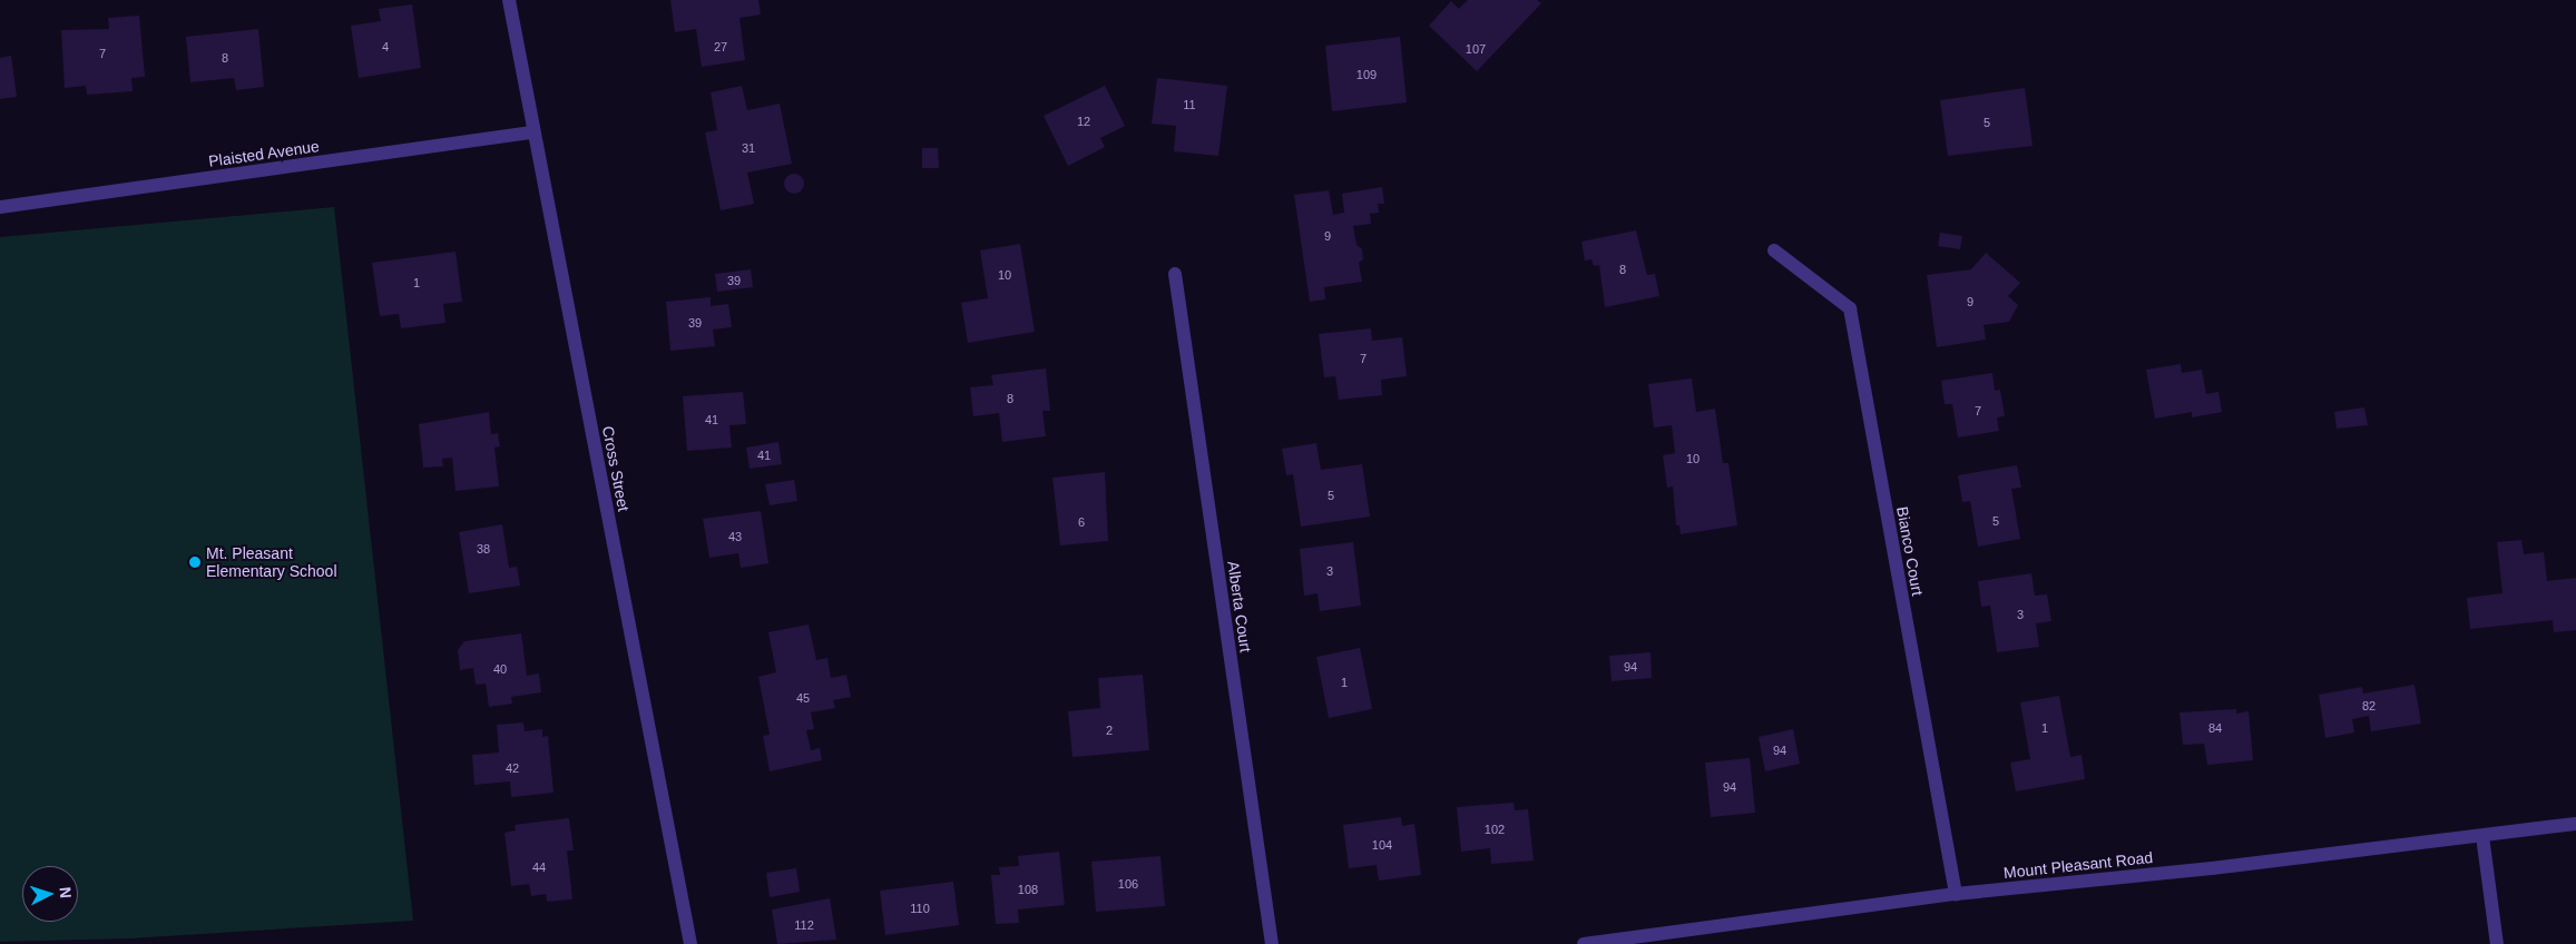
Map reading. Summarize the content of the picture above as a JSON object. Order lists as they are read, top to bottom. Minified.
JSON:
{"streets":{"street":["Plaisted Avenue","Cross Street","Bianco Court","Alberta Court","Mount Pleasant Road"]},"crossings":[["Plaisted Avenue","Cross Street"],["Bianco Court","Mount Pleasant Road"]],"places":["Mt. Pleasant Elementary School"],"house_numbers":["4","27","107","7","8","109","11","12","5","31","9","8","10","39","1","9","39","7","8","7","41","41","10","5","5","6","43","38","3","3","94","40","1","45","82","1","84","2","94","42","94","102","104","44","106","108","110","112"],"north":"right"}
